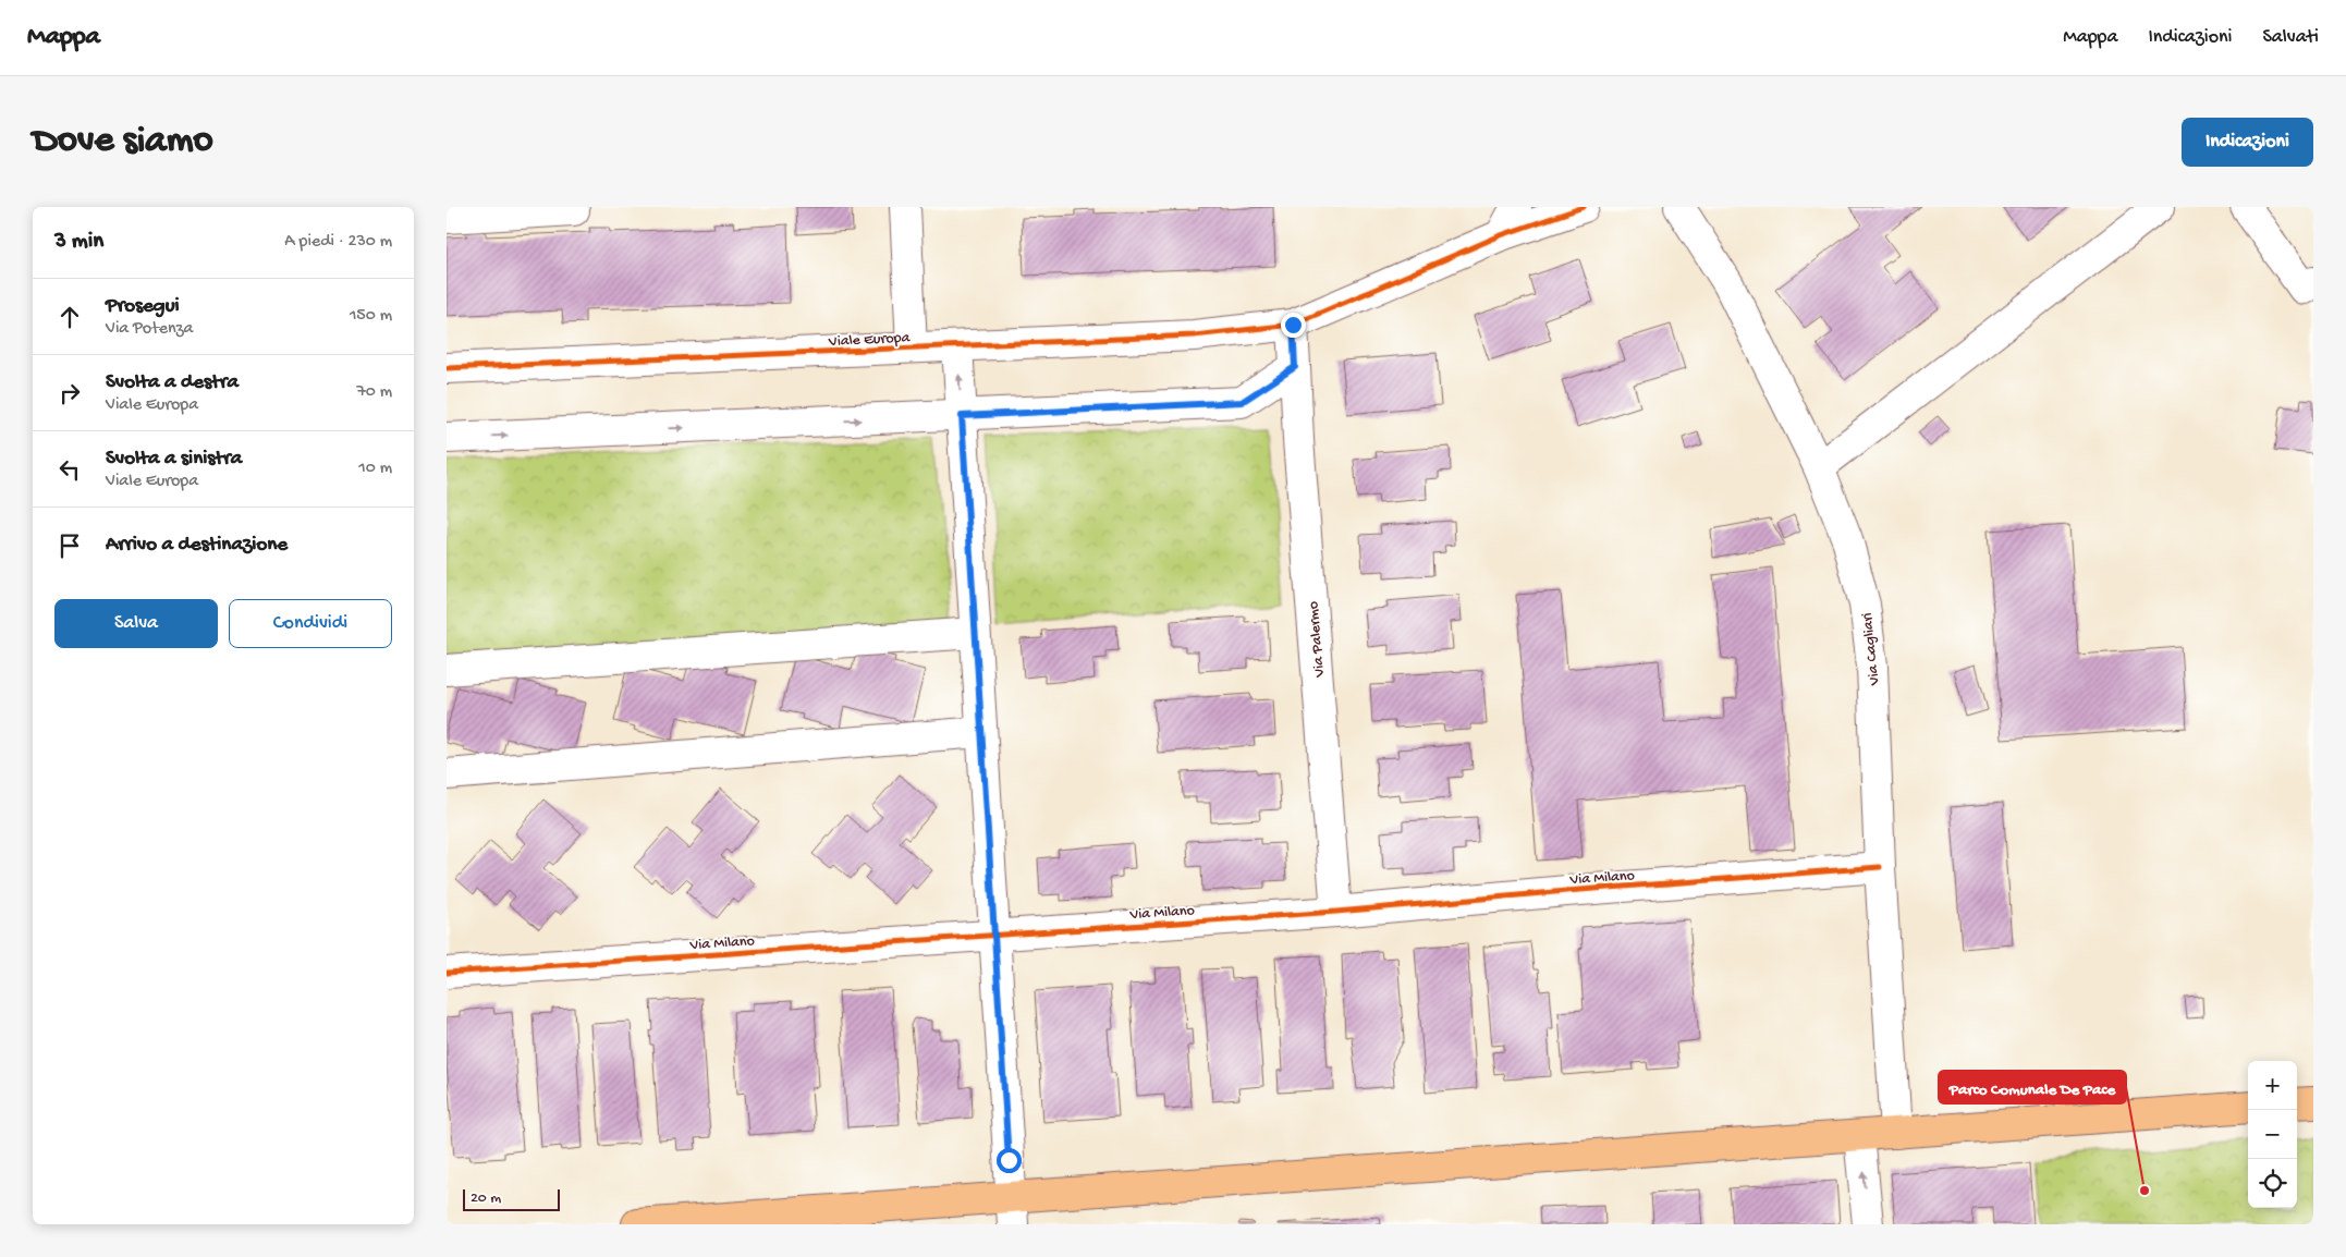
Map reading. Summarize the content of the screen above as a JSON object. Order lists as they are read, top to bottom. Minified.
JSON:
{"streets":{"street":["Viale Europa","Via Palermo","Via Cagliari","Via Milano"]},"crossings":[["Via Palermo","Via Milano"],["Via Cagliari","Via Milano"]],"places":["Parco Comunale De Pace"],"scale_bar":"20 m","page":{"header":"Mappa","nav":["Mappa","Indicazioni","Salvati"],"buttons":["Indicazioni",["Salva","Condividi"]],"title":"Dove siamo","heading":["3 min","A piedi · 230 m"],"list":[["Prosegui","Via Potenza","150 m"],["Svolta a destra","Viale Europa","70 m"],["Svolta a sinistra","Viale Europa","10 m"],"Arrivo a destinazione"],"map_buttons":["+","−"],"scale":"20 m"}}
